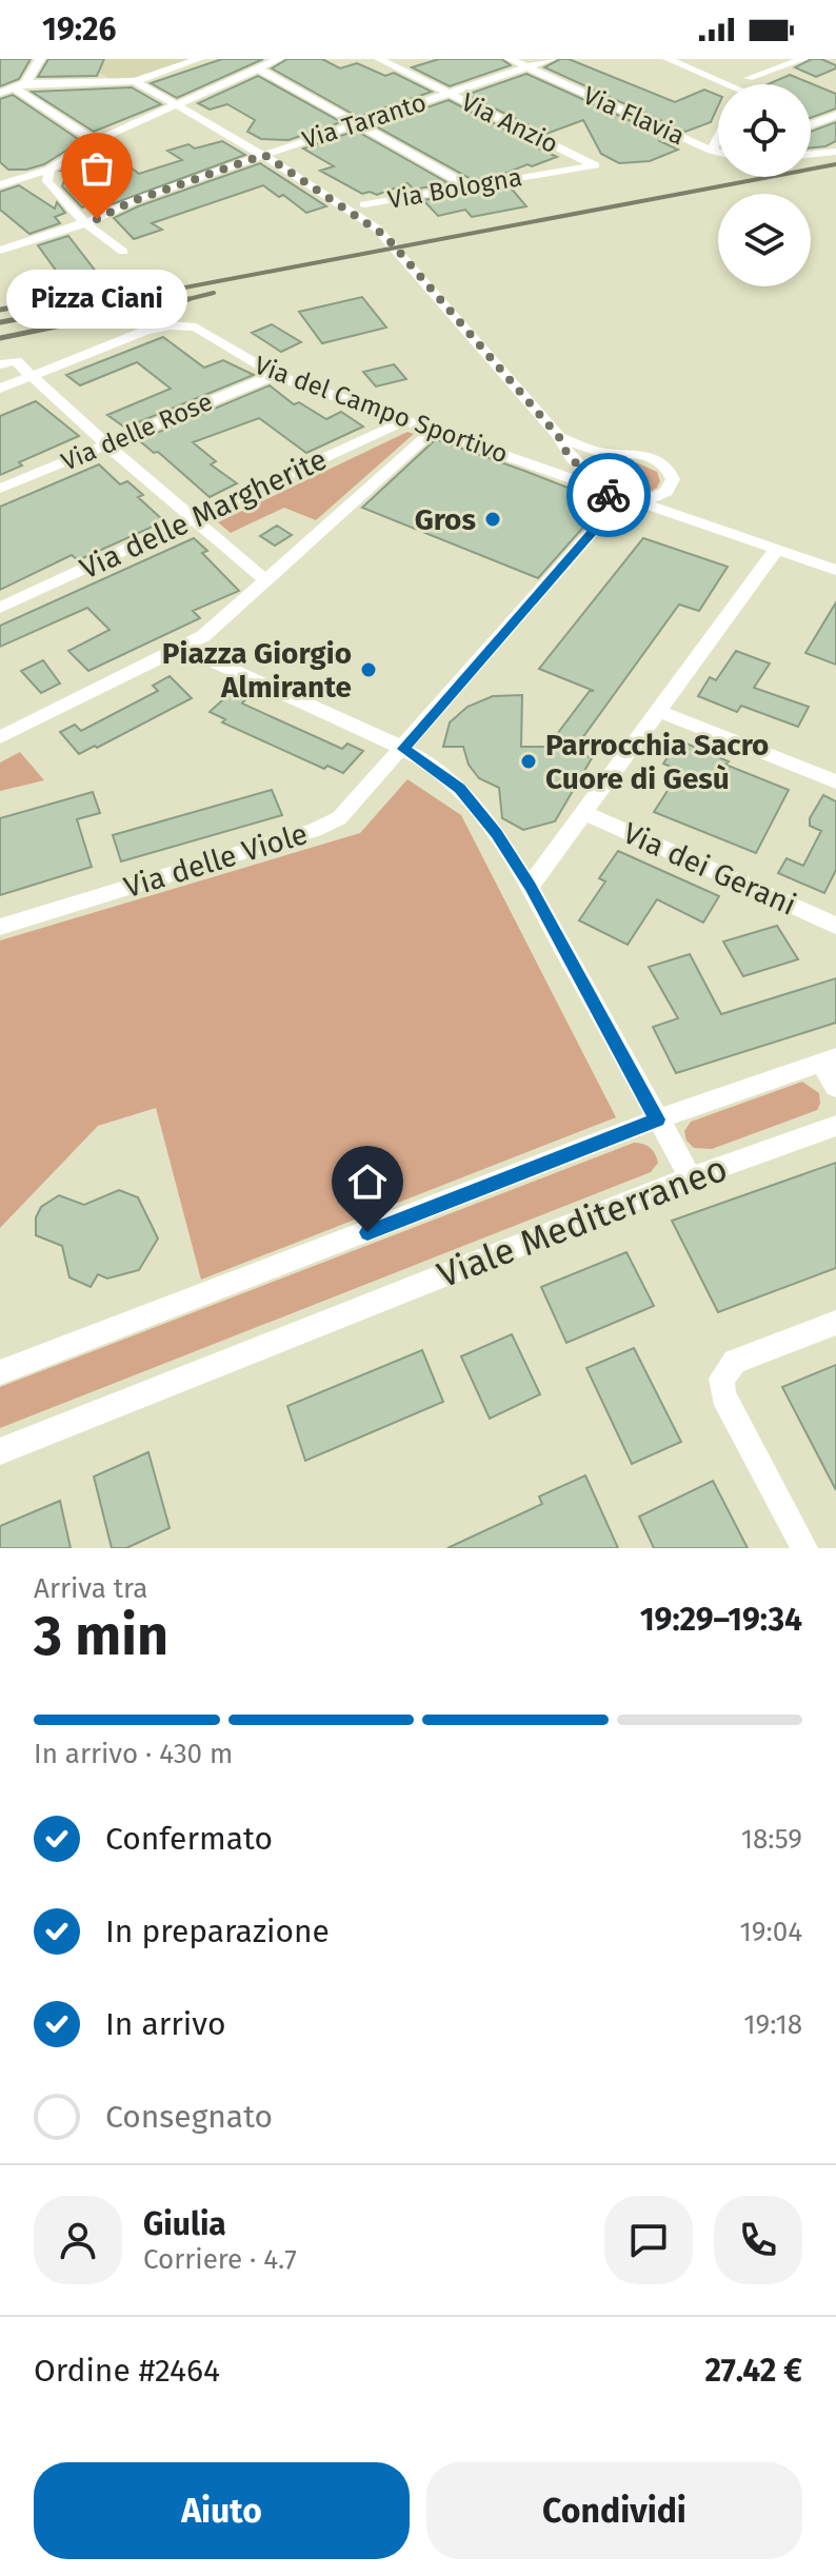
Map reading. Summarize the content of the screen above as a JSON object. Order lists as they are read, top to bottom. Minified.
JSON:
{"streets":{"street":["Via Flavia","Via Taranto","Via Anzio","Via Bologna","Via del Campo Sportivo","Via delle Rose","Via delle Margherite","Via delle Viole","Via dei Gerani","Viale Mediterraneo"]},"crossings":[["Via Flavia","Via Taranto"],["Via Taranto","Via Anzio"],["Via Anzio","Via Bologna"],["Via del Campo Sportivo","Via delle Rose"],["Via del Campo Sportivo","Via delle Margherite"],["Via del Campo Sportivo","Via delle Viole"]],"places":["Pizza Ciani","Gros","Piazza Giorgio Almirante","Parrocchia Sacro Cuore di Gesù"],"page":{"status":"19:26","bubble":"Pizza Ciani","heading":["3 min","Arriva tra","19:29–19:34"],"panel":["Giulia","Corriere · 4.7","Ordine #2464","27.42 €"],"bar":"In arrivo · 430 m","list":[["Confermato","18:59"],["In preparazione","19:04"],["In arrivo","19:18"],"Consegnato"],"buttons":["Aiuto","Condividi"]}}
